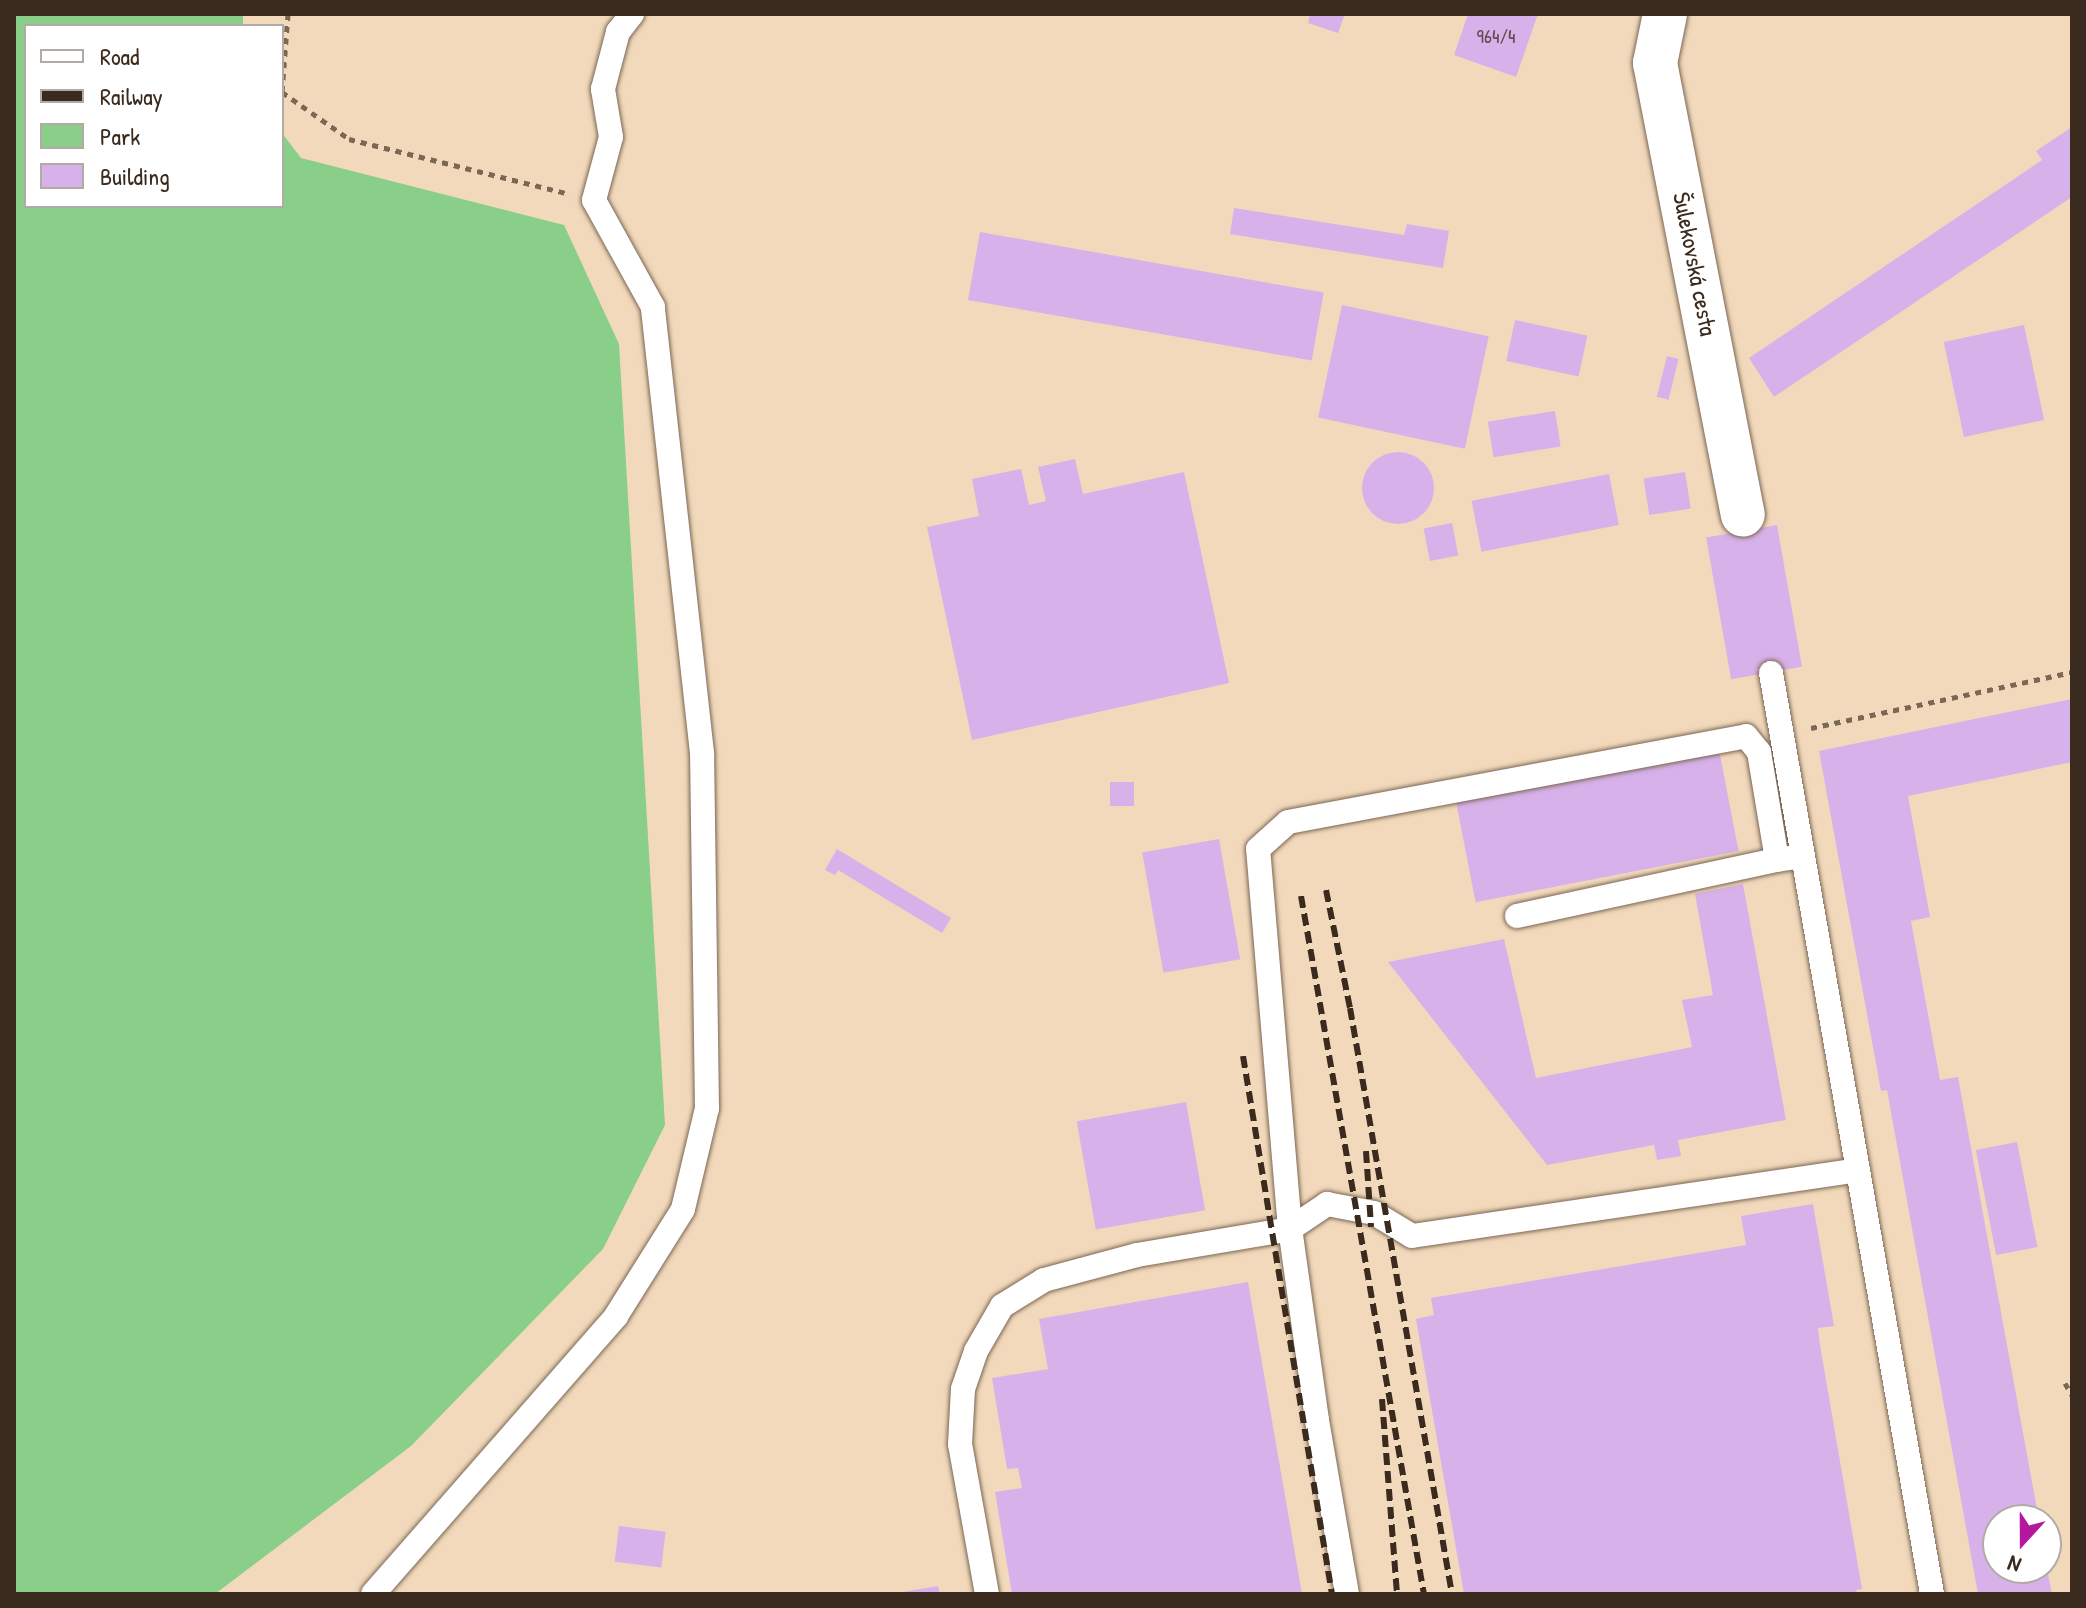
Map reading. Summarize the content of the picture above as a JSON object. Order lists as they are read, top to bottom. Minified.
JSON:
{"streets":{"street":["Šulekovská cesta"]},"house_numbers":["964/4"],"legend":["Road","Railway","Park","Building"],"north":"bottom"}
